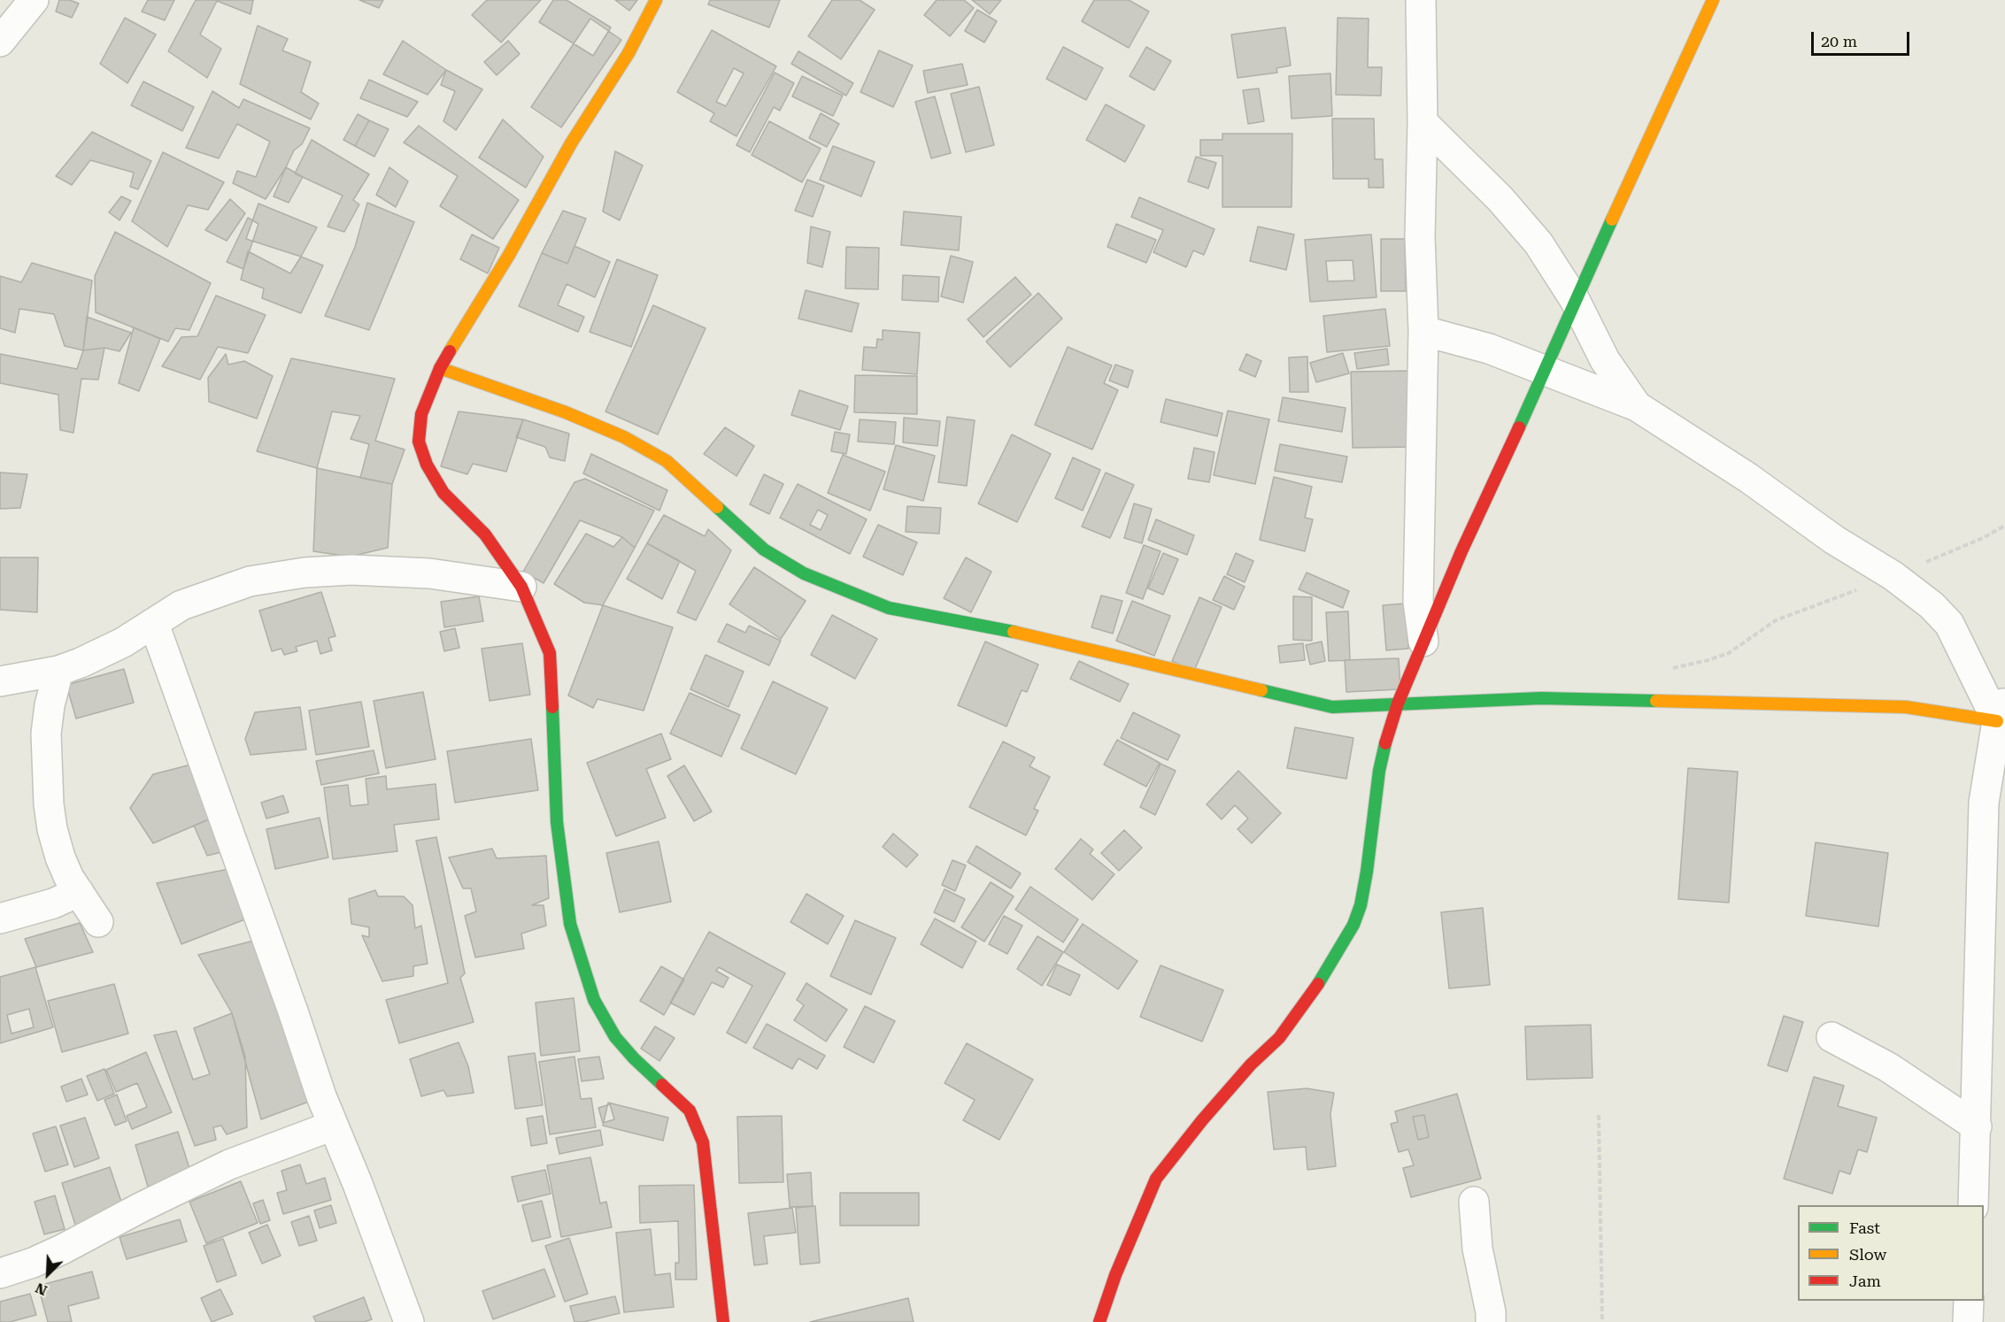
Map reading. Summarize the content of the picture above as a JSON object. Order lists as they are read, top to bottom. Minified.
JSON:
{"legend":["Fast","Slow","Jam"],"scale_bar":"20 m","north":"bottom left"}
